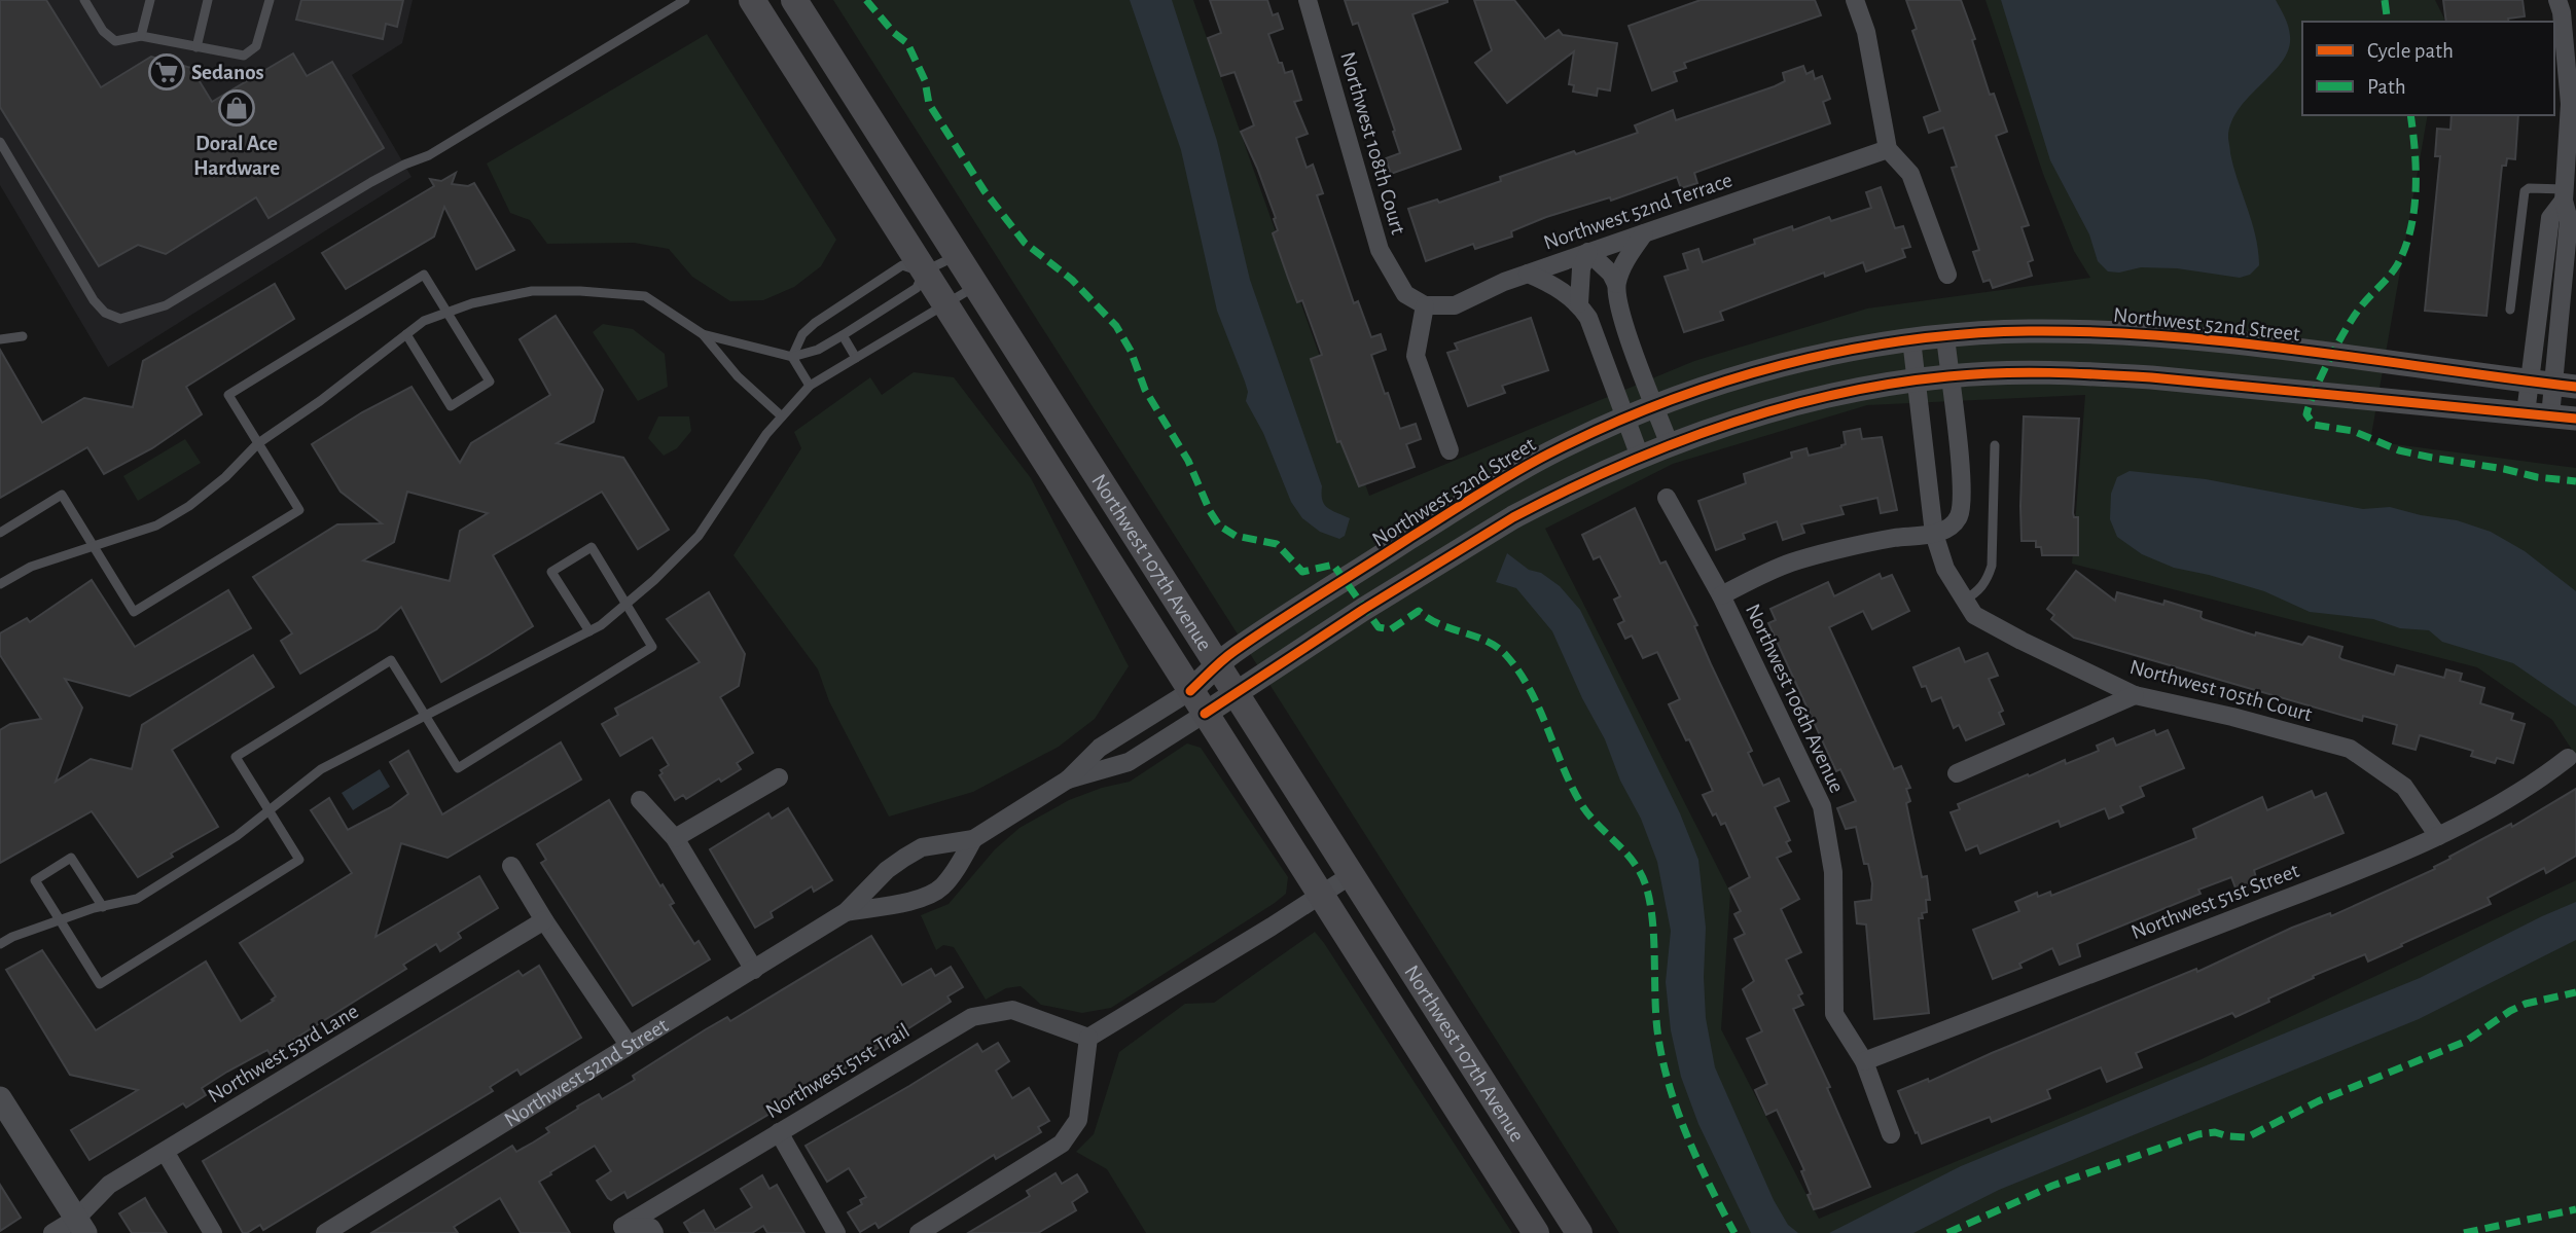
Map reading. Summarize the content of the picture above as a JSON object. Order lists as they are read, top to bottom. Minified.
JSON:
{"streets":{"main road":["Northwest 107th Avenue"],"street":["Northwest 108th Court","Northwest 52nd Terrace","Northwest 52nd Street","Northwest 105th Court","Northwest 106th Avenue","Northwest 51st Street","Northwest 53rd Lane","Northwest 51st Trail"]},"crossings":[["Northwest 108th Court","Northwest 52nd Terrace"],["Northwest 52nd Street","Northwest 107th Avenue"],["Northwest 52nd Street","Northwest 105th Court"],["Northwest 105th Court","Northwest 51st Street"],["Northwest 106th Avenue","Northwest 51st Street"]],"places":{"supermarket":["Sedanos"],"shop":["Doral Ace Hardware"]},"legend":["Cycle path","Path"]}
